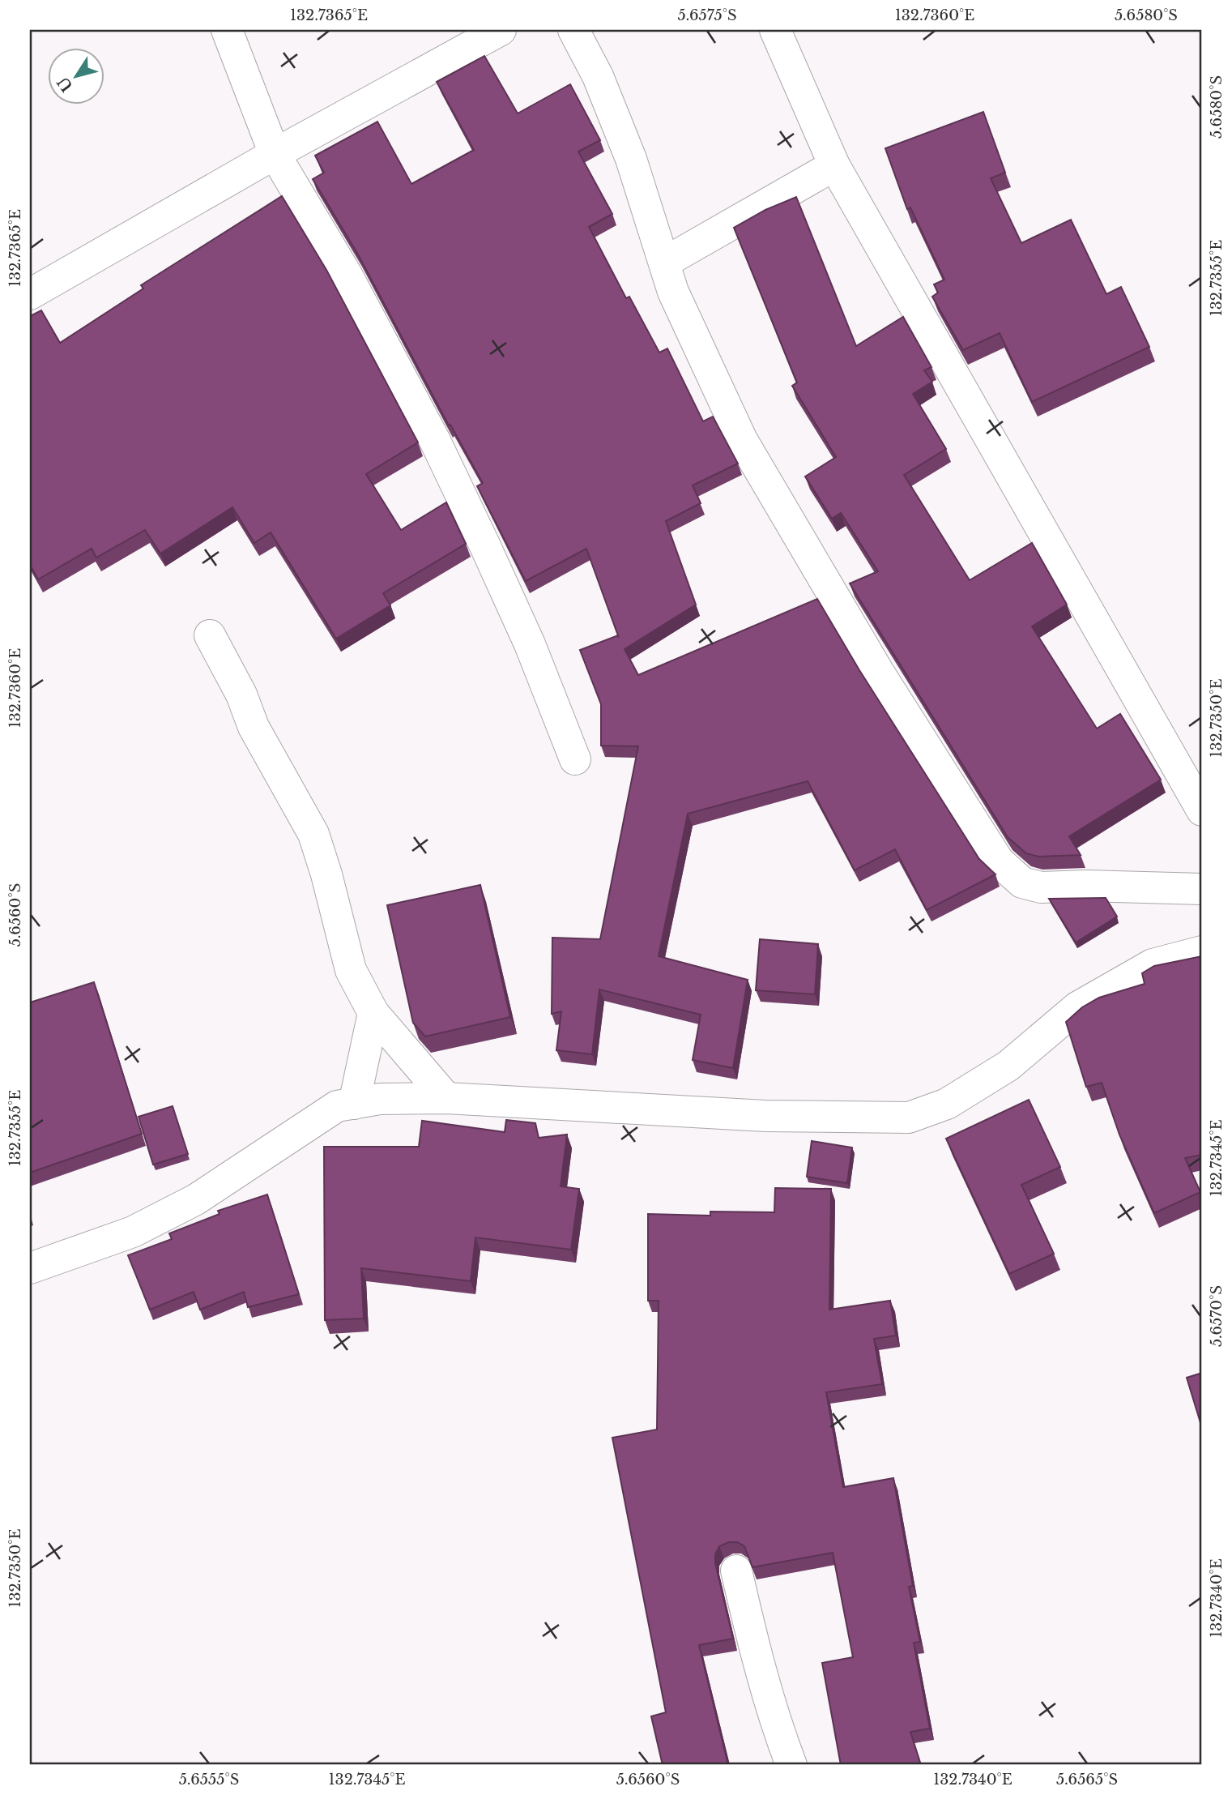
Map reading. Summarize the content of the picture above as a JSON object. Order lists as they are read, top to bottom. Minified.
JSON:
{"north":"bottom left","coordinates":["132.7365°E","5.6575°S","132.7360°E","5.6580°S","132.7355°E","132.7350°E","5.6560°S","132.7345°E","5.6570°S","132.7340°E","5.6555°S","5.6565°S"]}
